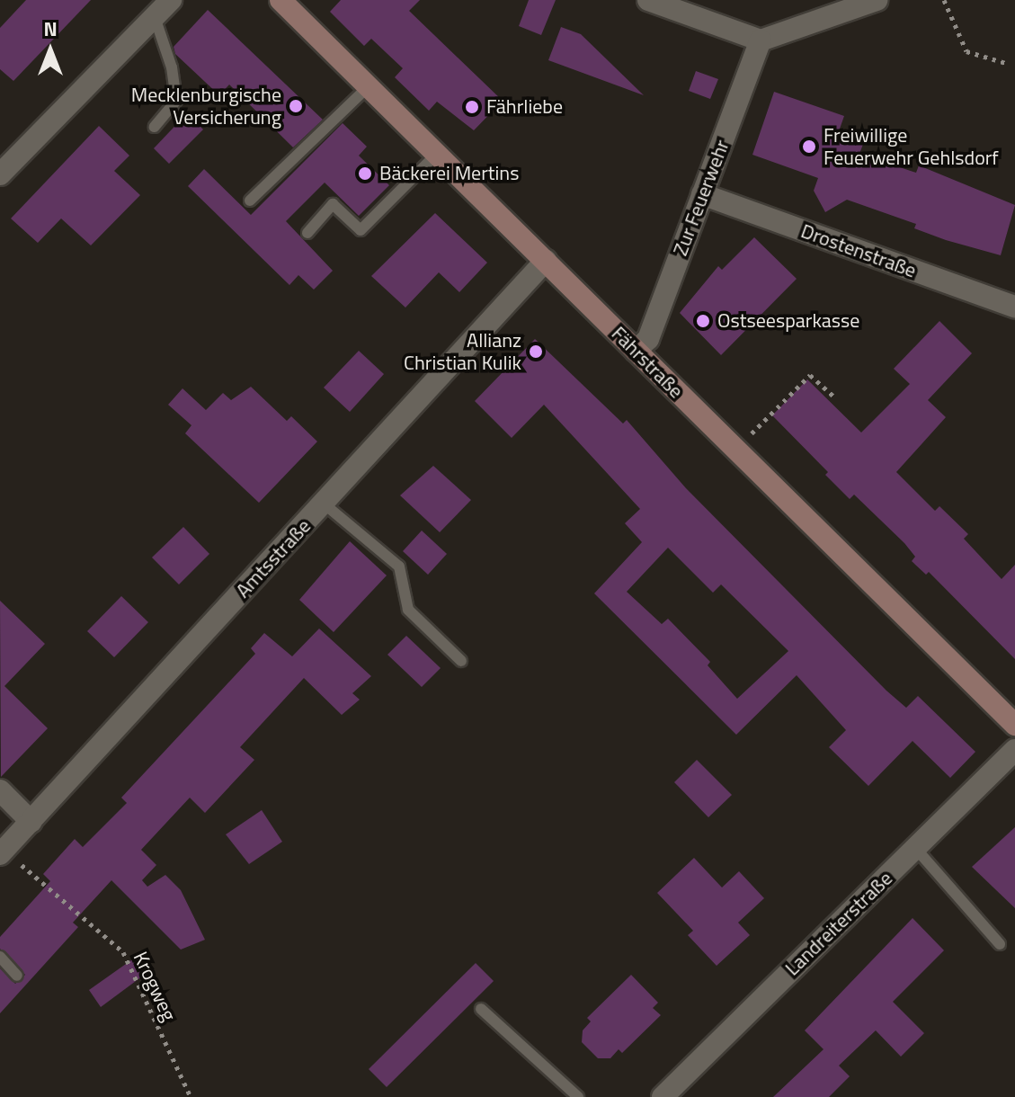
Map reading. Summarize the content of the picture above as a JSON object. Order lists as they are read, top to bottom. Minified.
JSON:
{"streets":{"street":["Zur Feuerwehr","Drostenstraße","Fährstraße","Amtsstraße","Landreiterstraße"],"path":["Krogweg"]},"crossings":[["Zur Feuerwehr","Drostenstraße"],["Zur Feuerwehr","Fährstraße"],["Fährstraße","Amtsstraße"],["Amtsstraße","Krogweg"]],"places":["Mecklenburgische Versicherung","Fährliebe","Freiwillige Feuerwehr Gehlsdorf","Bäckerei Mertins","Ostseesparkasse","Allianz Christian Kulik"],"north":"top"}
